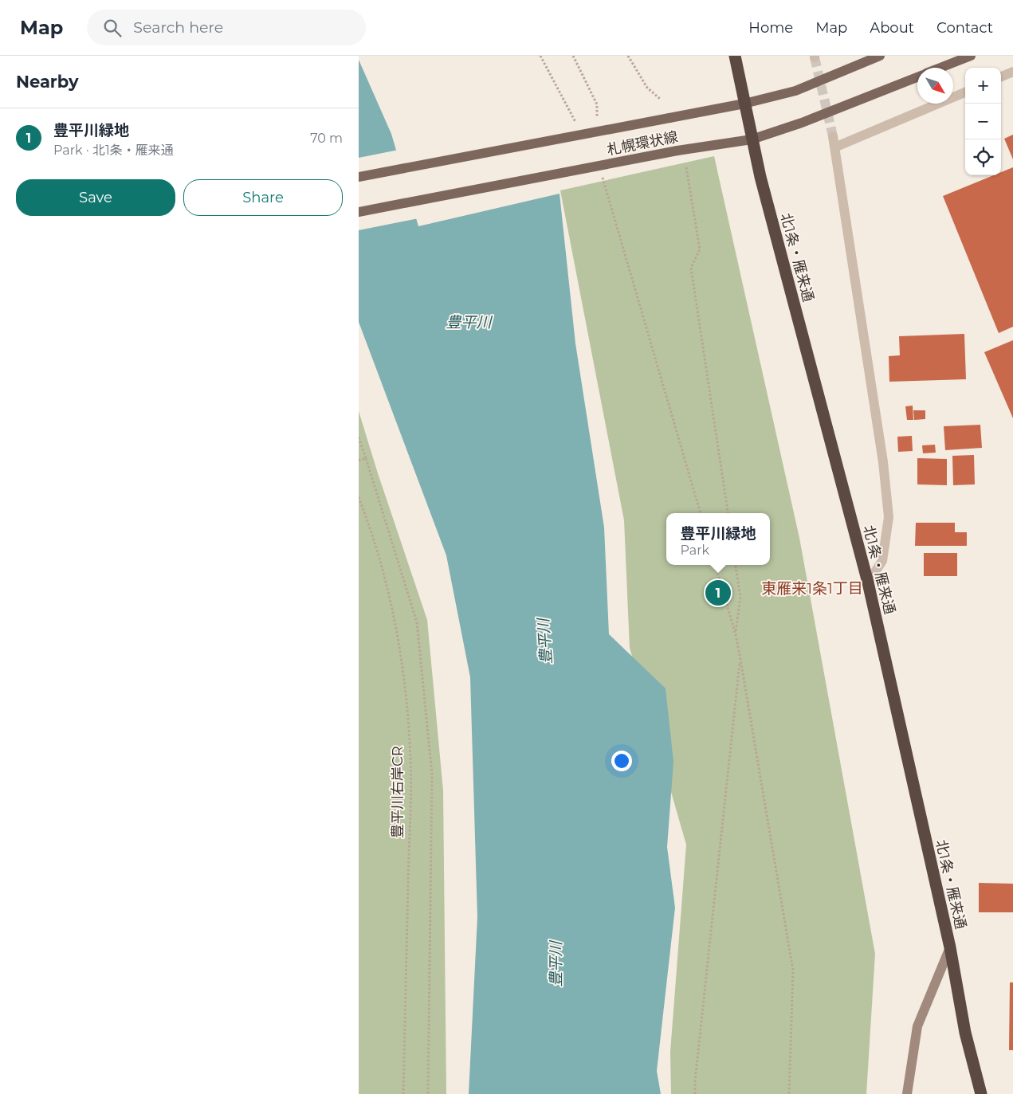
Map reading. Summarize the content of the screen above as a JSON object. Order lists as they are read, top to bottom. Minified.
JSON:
{"streets":{"highway":["北1条・雁来通"],"main road":["札幌環状線"],"path":["豊平川右岸CR"]},"crossings":[["札幌環状線","北1条・雁来通"]],"districts":["東雁来1条1丁目"],"water":["豊平川"],"north":"bottom right","page":{"header":"Map","search":"Search here","nav":["Home","Map","About","Contact"],"heading":"Nearby","map_buttons":["+","−"],"list":[{"mark":"1","name":"豊平川緑地","note":"Park · 北1条・雁来通","value":"70 m"}],"buttons":["Save","Share"],"popup":["豊平川緑地","Park"],"pins":"1"}}
